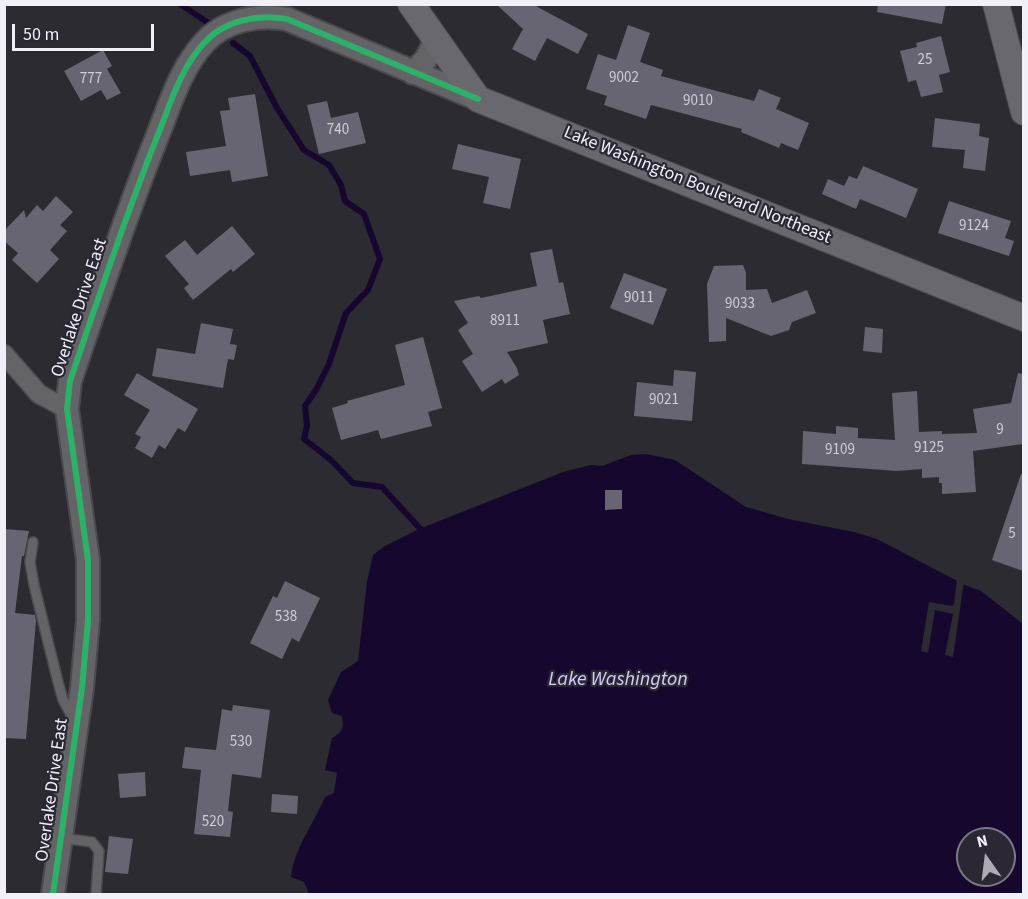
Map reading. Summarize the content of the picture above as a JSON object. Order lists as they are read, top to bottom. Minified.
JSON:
{"streets":{"main road":["Lake Washington Boulevard Northeast"],"street":["Overlake Drive East"]},"crossings":[["Lake Washington Boulevard Northeast","Overlake Drive East"]],"water":["Lake Washington"],"house_numbers":["25","9002","777","9010","740","9124","9011","9033","8911","9021","9","9125","9109","5","538","530","520"],"scale_bar":"50 m","north":"top"}
